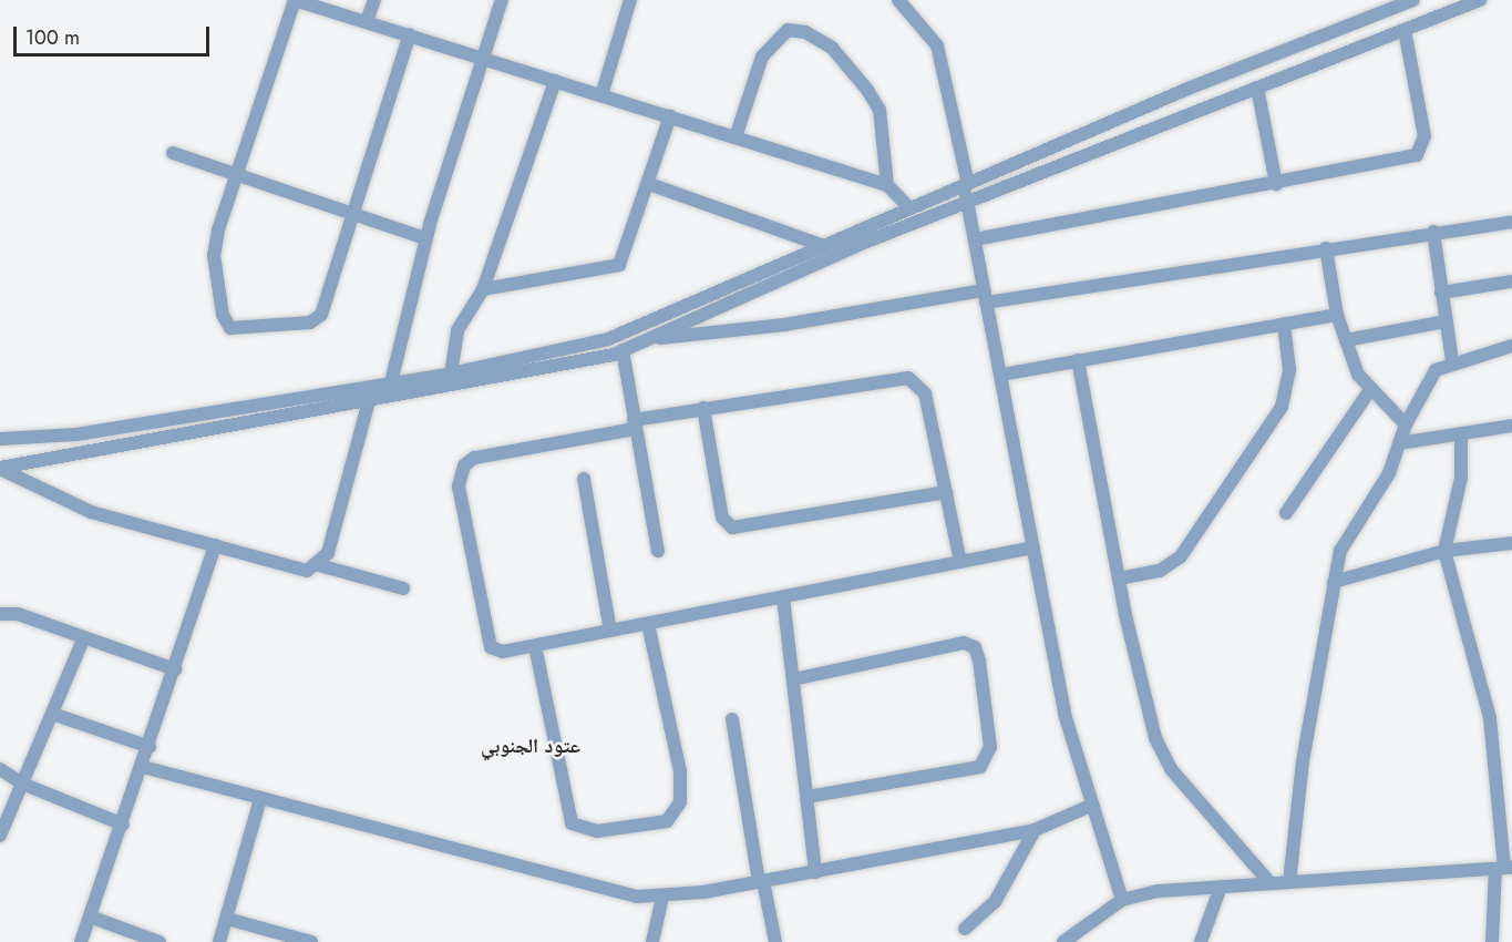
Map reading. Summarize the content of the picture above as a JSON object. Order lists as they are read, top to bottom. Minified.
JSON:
{"districts":["عتود الجنوبي"],"scale_bar":"100 m"}
